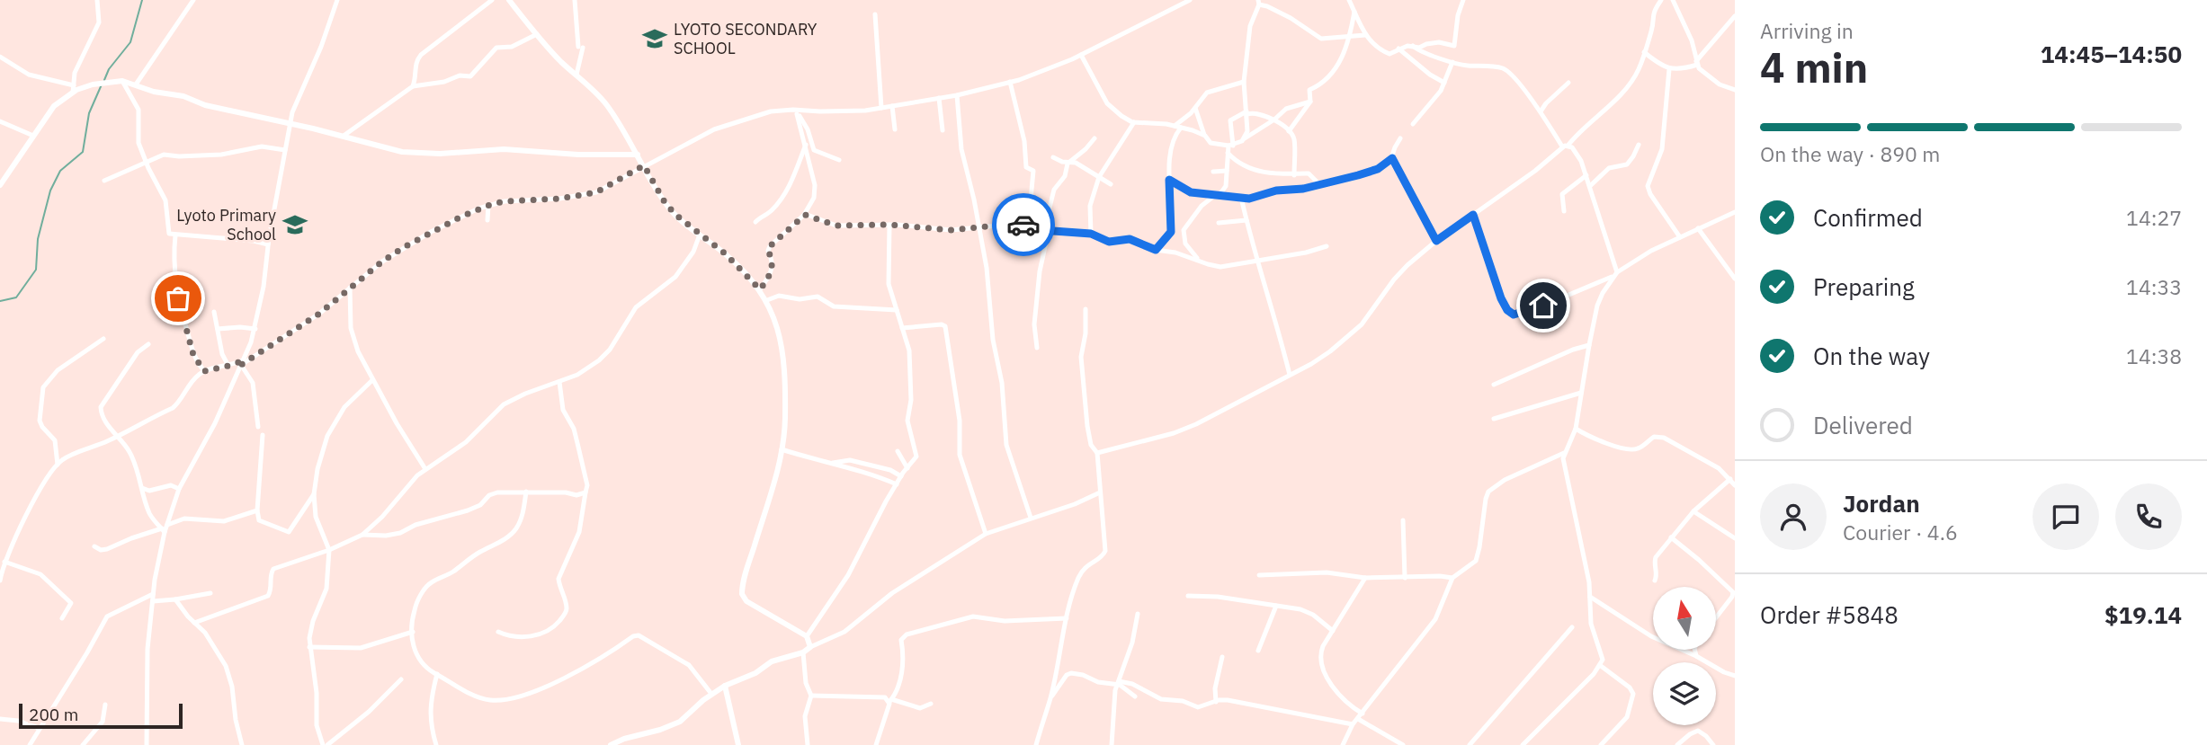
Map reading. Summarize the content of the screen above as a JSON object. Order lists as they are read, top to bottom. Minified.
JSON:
{"places":{"school or university":["LYOTO SECONDARY SCHOOL","Lyoto Primary School"]},"scale_bar":"200 m","north":"top","page":{"heading":["4 min","Arriving in","14:45–14:50"],"panel":["Jordan","Courier · 4.6","Order #5848","$19.14"],"bar":"On the way · 890 m","list":[["Confirmed","14:27"],["Preparing","14:33"],["On the way","14:38"],"Delivered"],"scale":"200 m"}}
